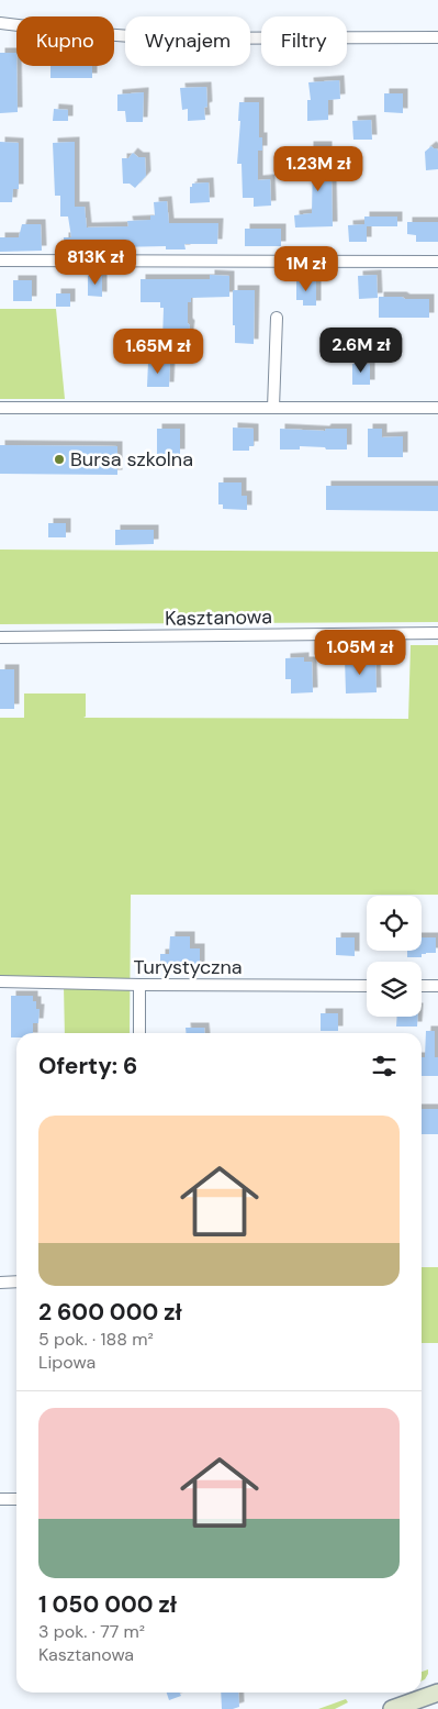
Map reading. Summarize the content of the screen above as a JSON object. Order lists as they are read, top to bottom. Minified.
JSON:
{"streets":{"street":["Kasztanowa","Turystyczna"]},"places":["Bursa szkolna"],"page":{"chip":["Kupno","Wynajem","Filtry"],"price":["1.23M zł","813K zł","1M zł","2.6M zł","1.65M zł","1.05M zł"],"heading":"Oferty: 6","list":[{"name":"2 600 000 zł","note":"5 pok. · 188 m² · Lipowa"},{"name":"1 050 000 zł","note":"3 pok. · 77 m² · Kasztanowa"}]}}
